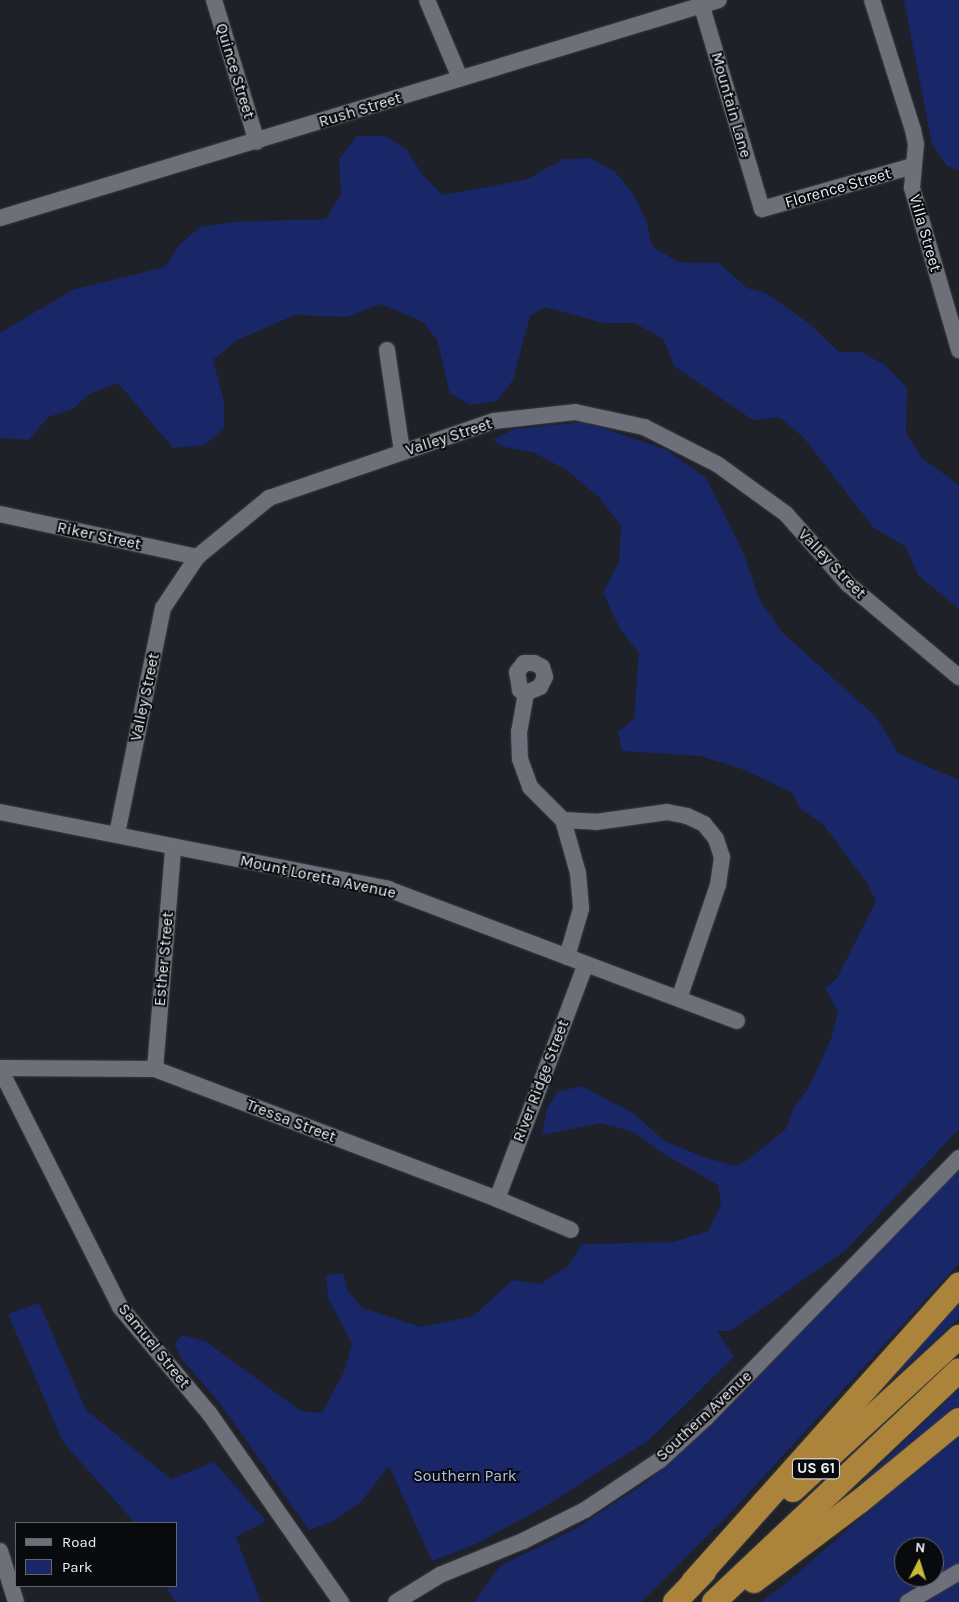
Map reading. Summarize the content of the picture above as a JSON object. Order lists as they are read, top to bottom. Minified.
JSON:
{"streets":{"highway":["US 61"],"street":["Quince Street","Mountain Lane","Rush Street","Florence Street","Villa Street","Valley Street","Riker Street","Mount Loretta Avenue","Esther Street","River Ridge Street","Tressa Street","Samuel Street","Southern Avenue"]},"crossings":[["Quince Street","Rush Street"],["Mountain Lane","Rush Street"],["Mountain Lane","Florence Street"],["Florence Street","Villa Street"],["Valley Street","Riker Street"],["Valley Street","Mount Loretta Avenue"],["Mount Loretta Avenue","Esther Street"],["Mount Loretta Avenue","River Ridge Street"],["Esther Street","Tressa Street"],["River Ridge Street","Tressa Street"],["Tressa Street","Samuel Street"]],"parks":["Southern Park"],"legend":["Road","Park"],"north":"top"}
